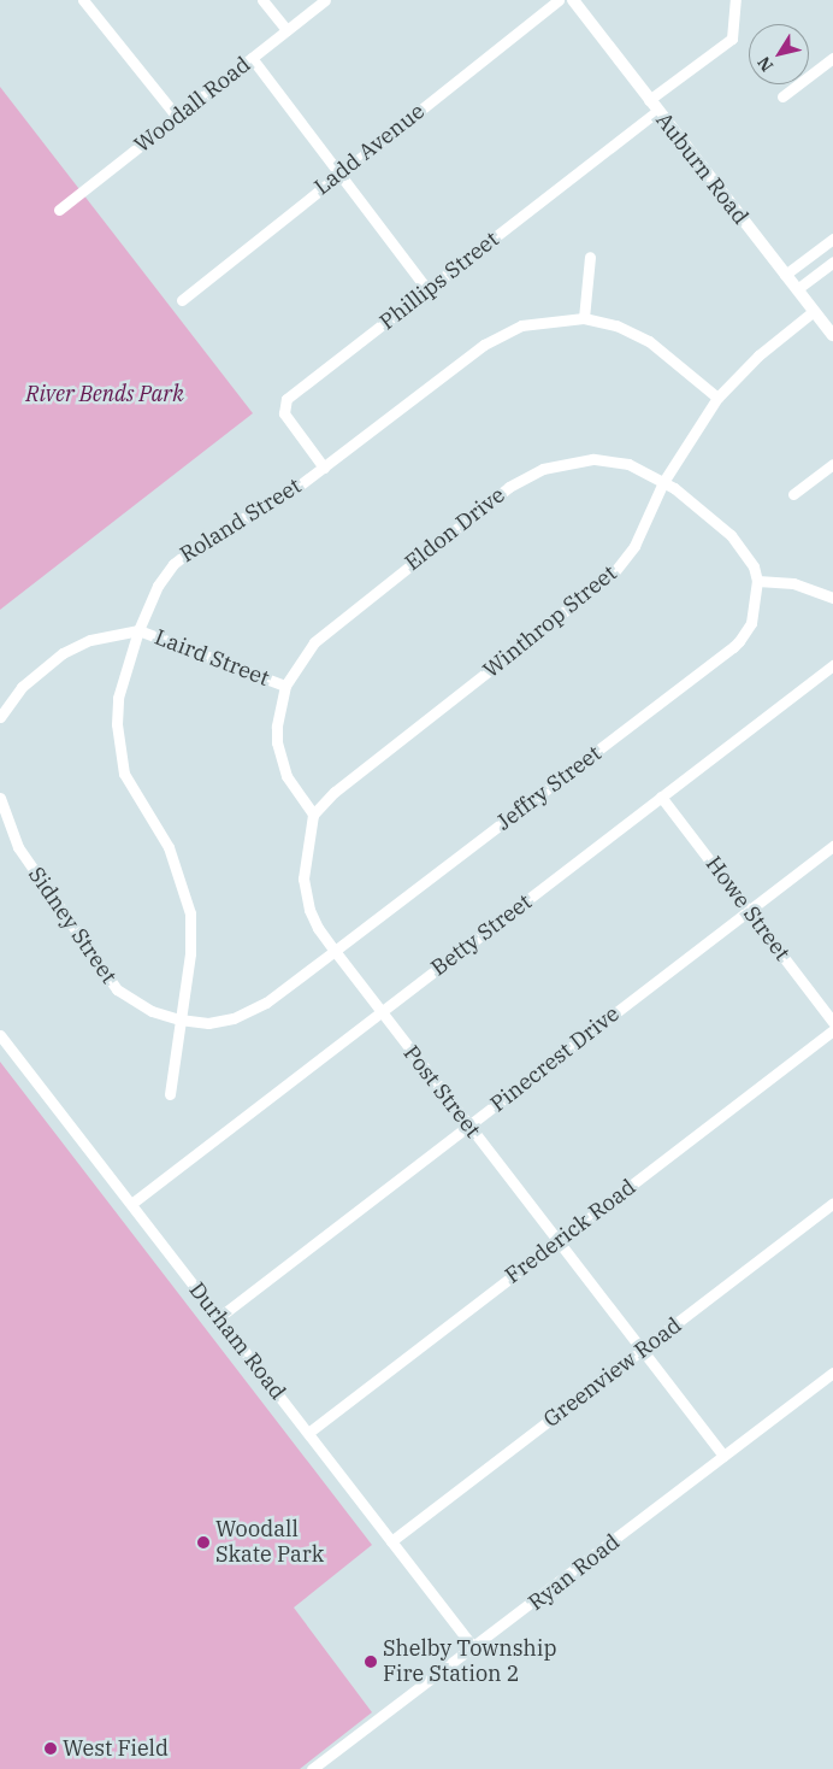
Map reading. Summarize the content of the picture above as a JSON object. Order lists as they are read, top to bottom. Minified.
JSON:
{"streets":{"main road":["Auburn Road"],"street":["Woodall Road","Ladd Avenue","Phillips Street","Roland Street","Eldon Drive","Winthrop Street","Laird Street","Jeffry Street","Howe Street","Sidney Street","Betty Street","Pinecrest Drive","Post Street","Frederick Road","Durham Road","Greenview Road","Ryan Road"]},"crossings":[["Auburn Road","Phillips Street"],["Auburn Road","Winthrop Street"],["Phillips Street","Roland Street"],["Roland Street","Winthrop Street"],["Roland Street","Laird Street"],["Roland Street","Jeffry Street"],["Roland Street","Sidney Street"],["Eldon Drive","Winthrop Street"],["Eldon Drive","Laird Street"],["Winthrop Street","Post Street"],["Jeffry Street","Sidney Street"],["Jeffry Street","Post Street"],["Howe Street","Betty Street"],["Howe Street","Pinecrest Drive"],["Betty Street","Post Street"],["Betty Street","Durham Road"],["Pinecrest Drive","Post Street"],["Pinecrest Drive","Durham Road"],["Post Street","Frederick Road"],["Post Street","Greenview Road"],["Post Street","Ryan Road"],["Frederick Road","Durham Road"],["Durham Road","Greenview Road"],["Durham Road","Ryan Road"]],"parks":["River Bends Park"],"places":["Woodall Skate Park","Shelby Township Fire Station 2","West Field"],"north":"bottom left"}
